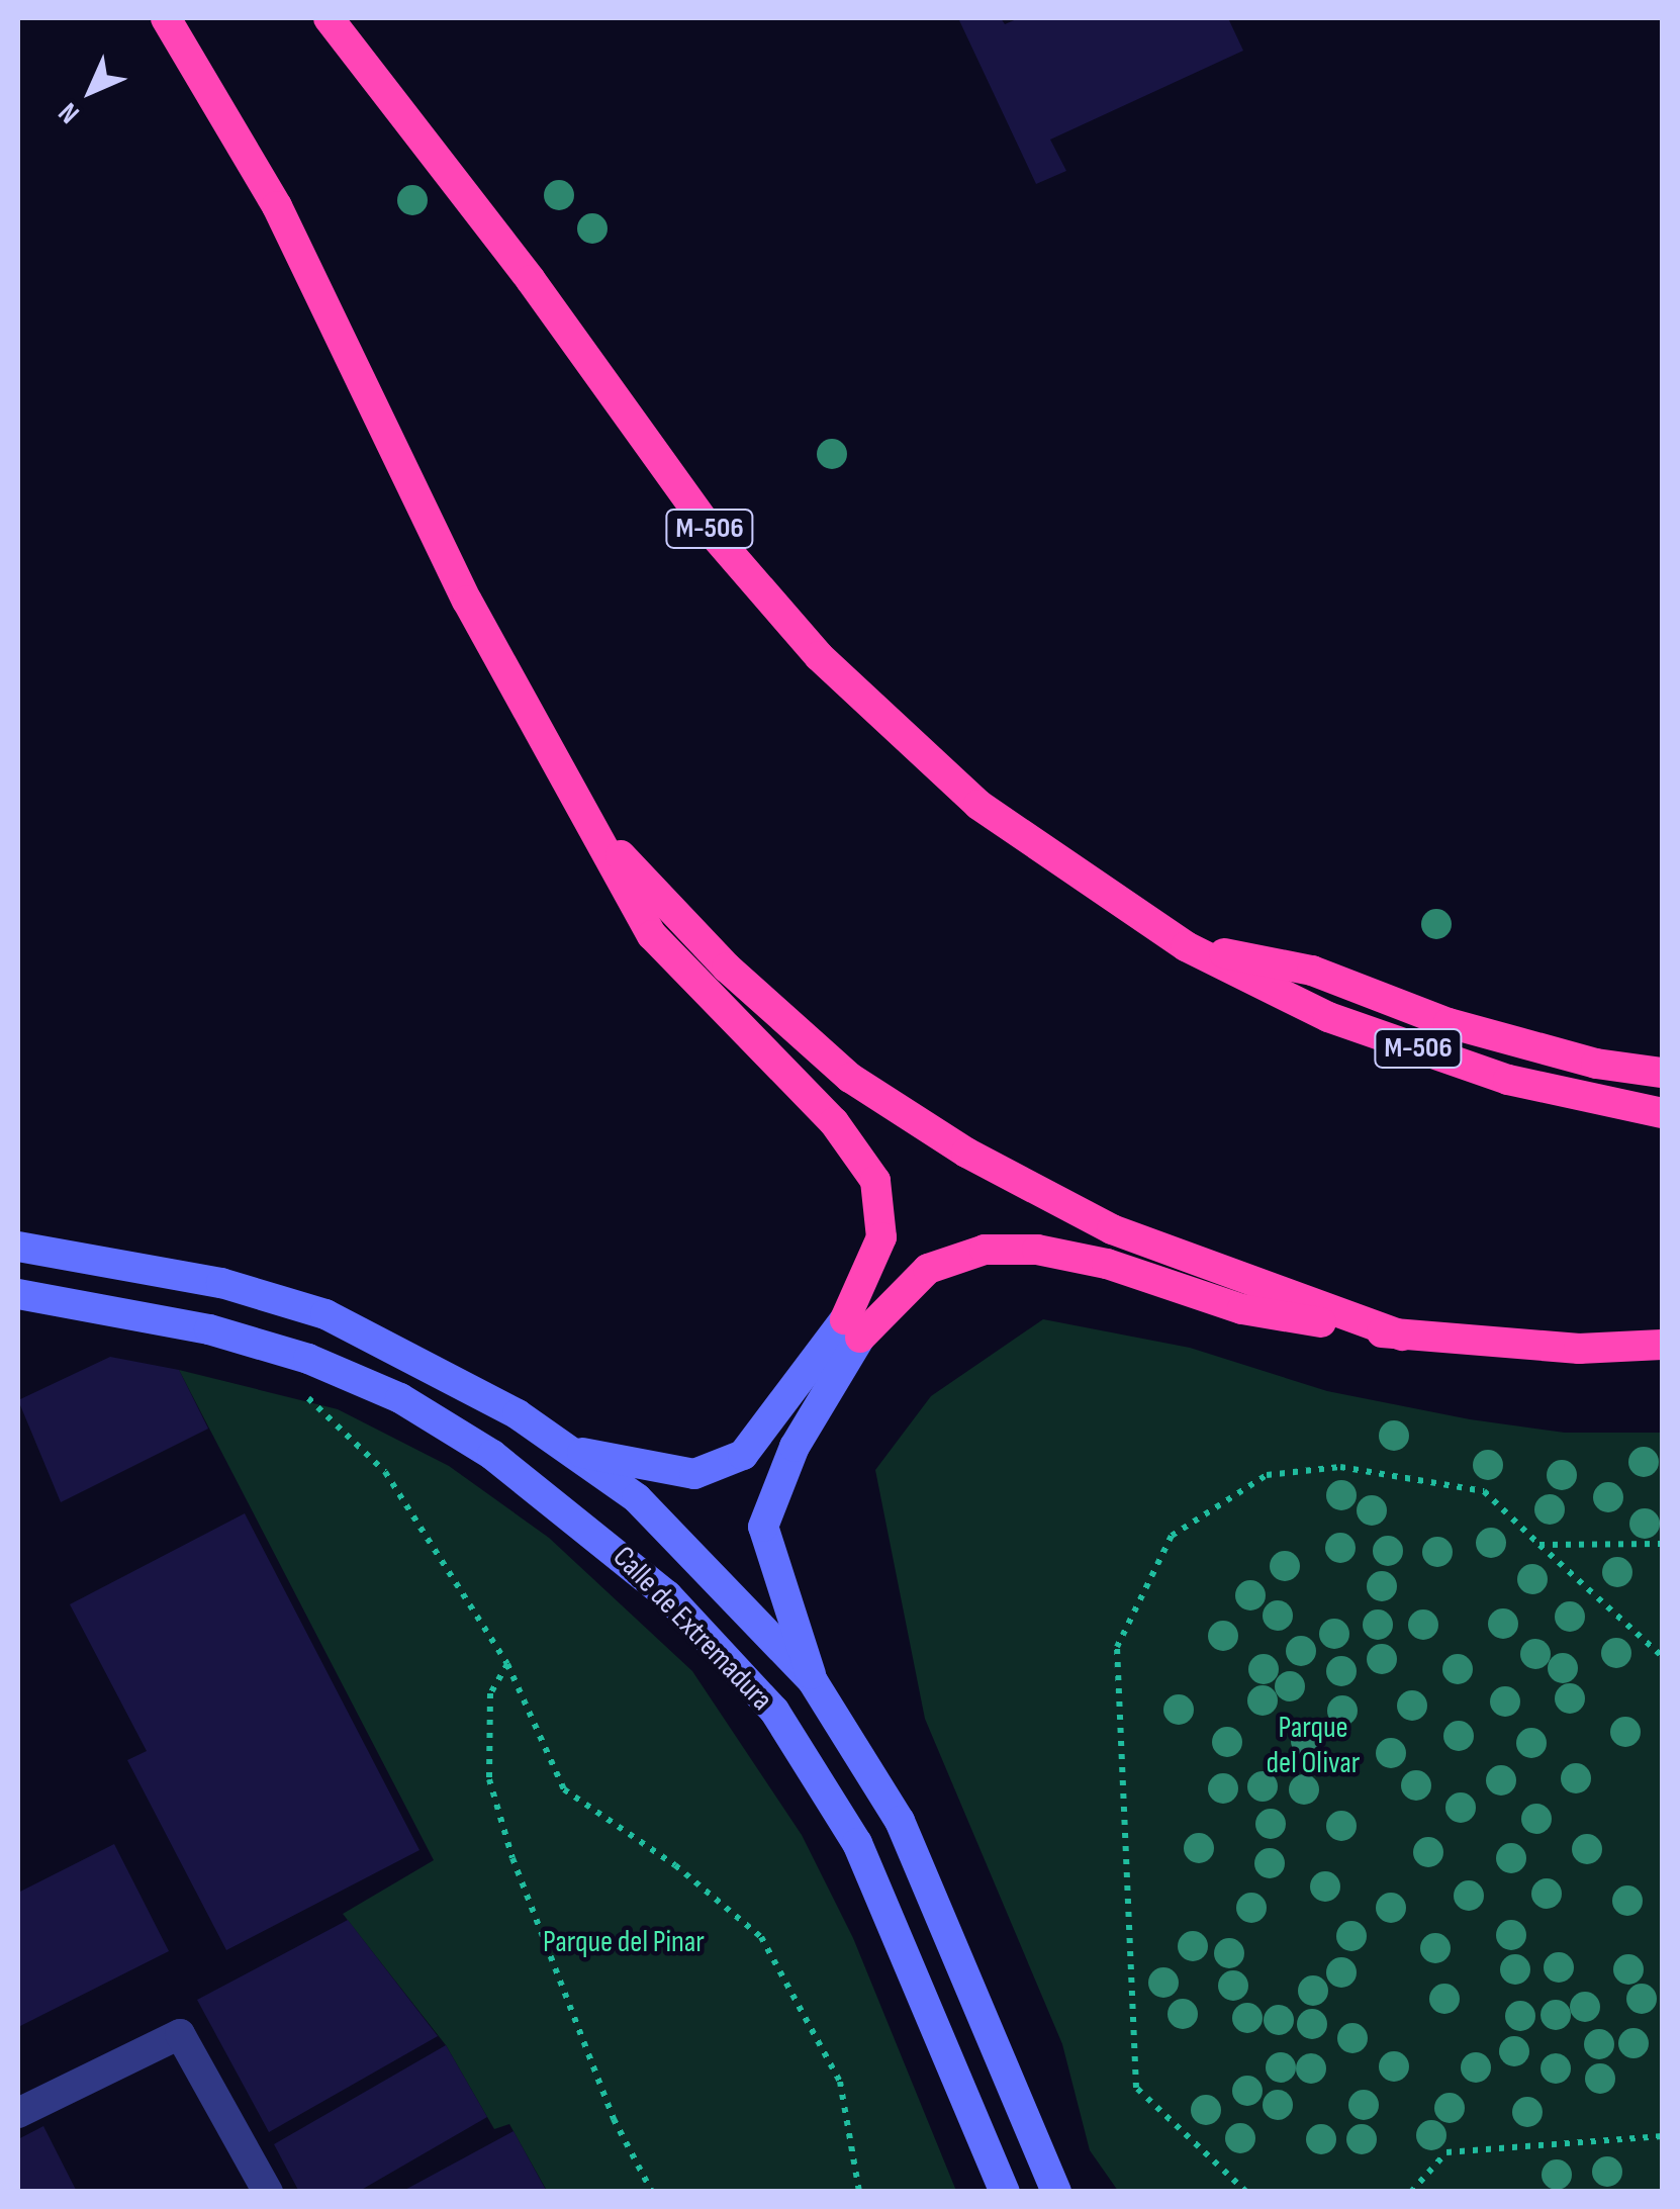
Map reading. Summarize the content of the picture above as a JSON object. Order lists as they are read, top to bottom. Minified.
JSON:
{"streets":{"highway":["M-506"],"main road":["Calle de Extremadura"]},"parks":["Parque del Olivar","Parque del Pinar"],"north":"bottom left"}
